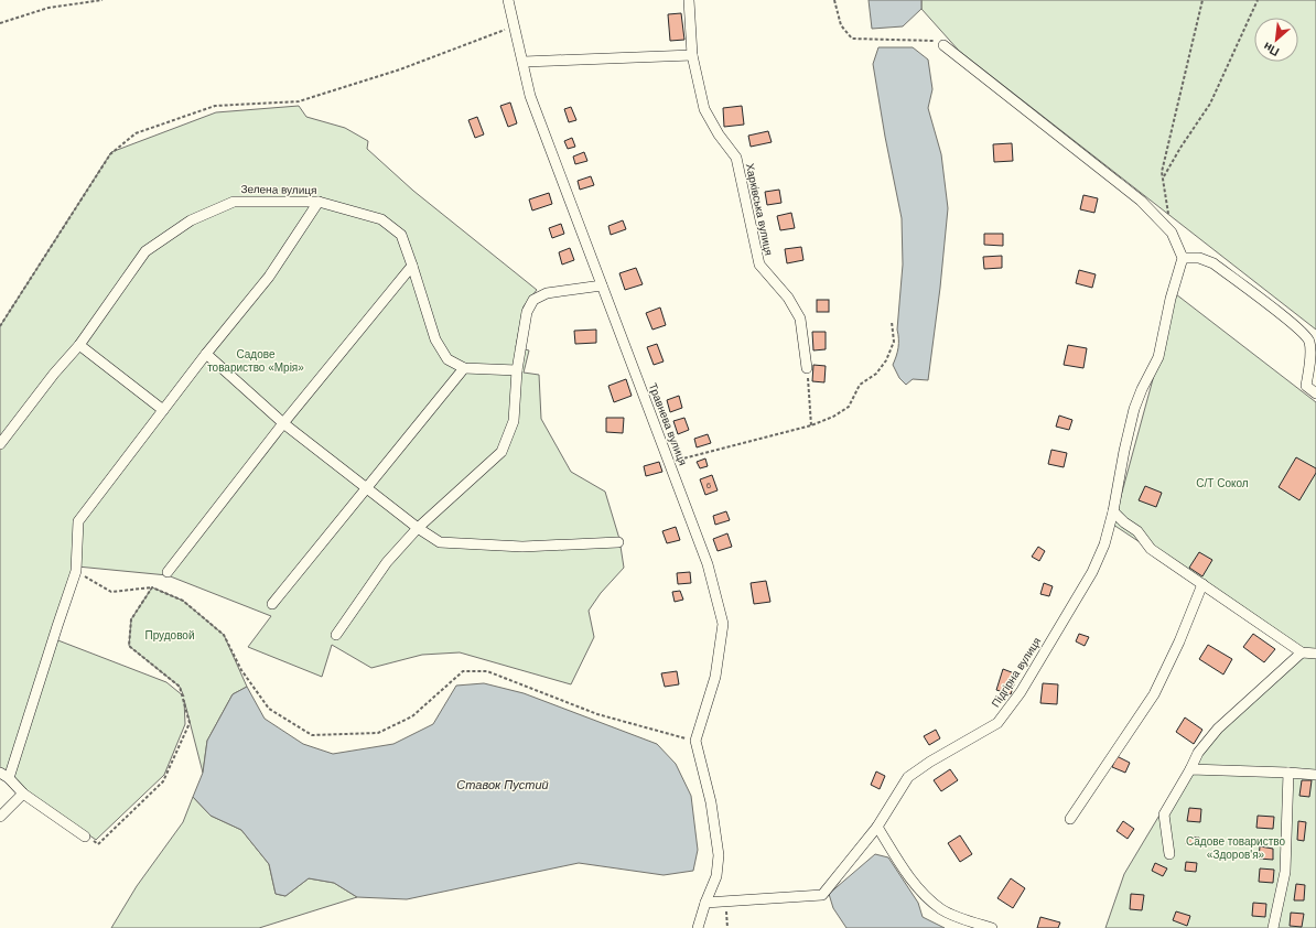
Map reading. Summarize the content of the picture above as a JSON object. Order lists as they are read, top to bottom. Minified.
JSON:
{"streets":{"street":["Зелена вулиця","Харківська вулиця","Травнева вулиця","Підгірна вулиця"]},"water":["Ставок Пустий"],"parks":["Садове товариство «Мрія»","С/Т Сокол","Прудовой","Садове товариство «Здоров'я»"],"house_numbers":["6"],"north":"bottom left"}
